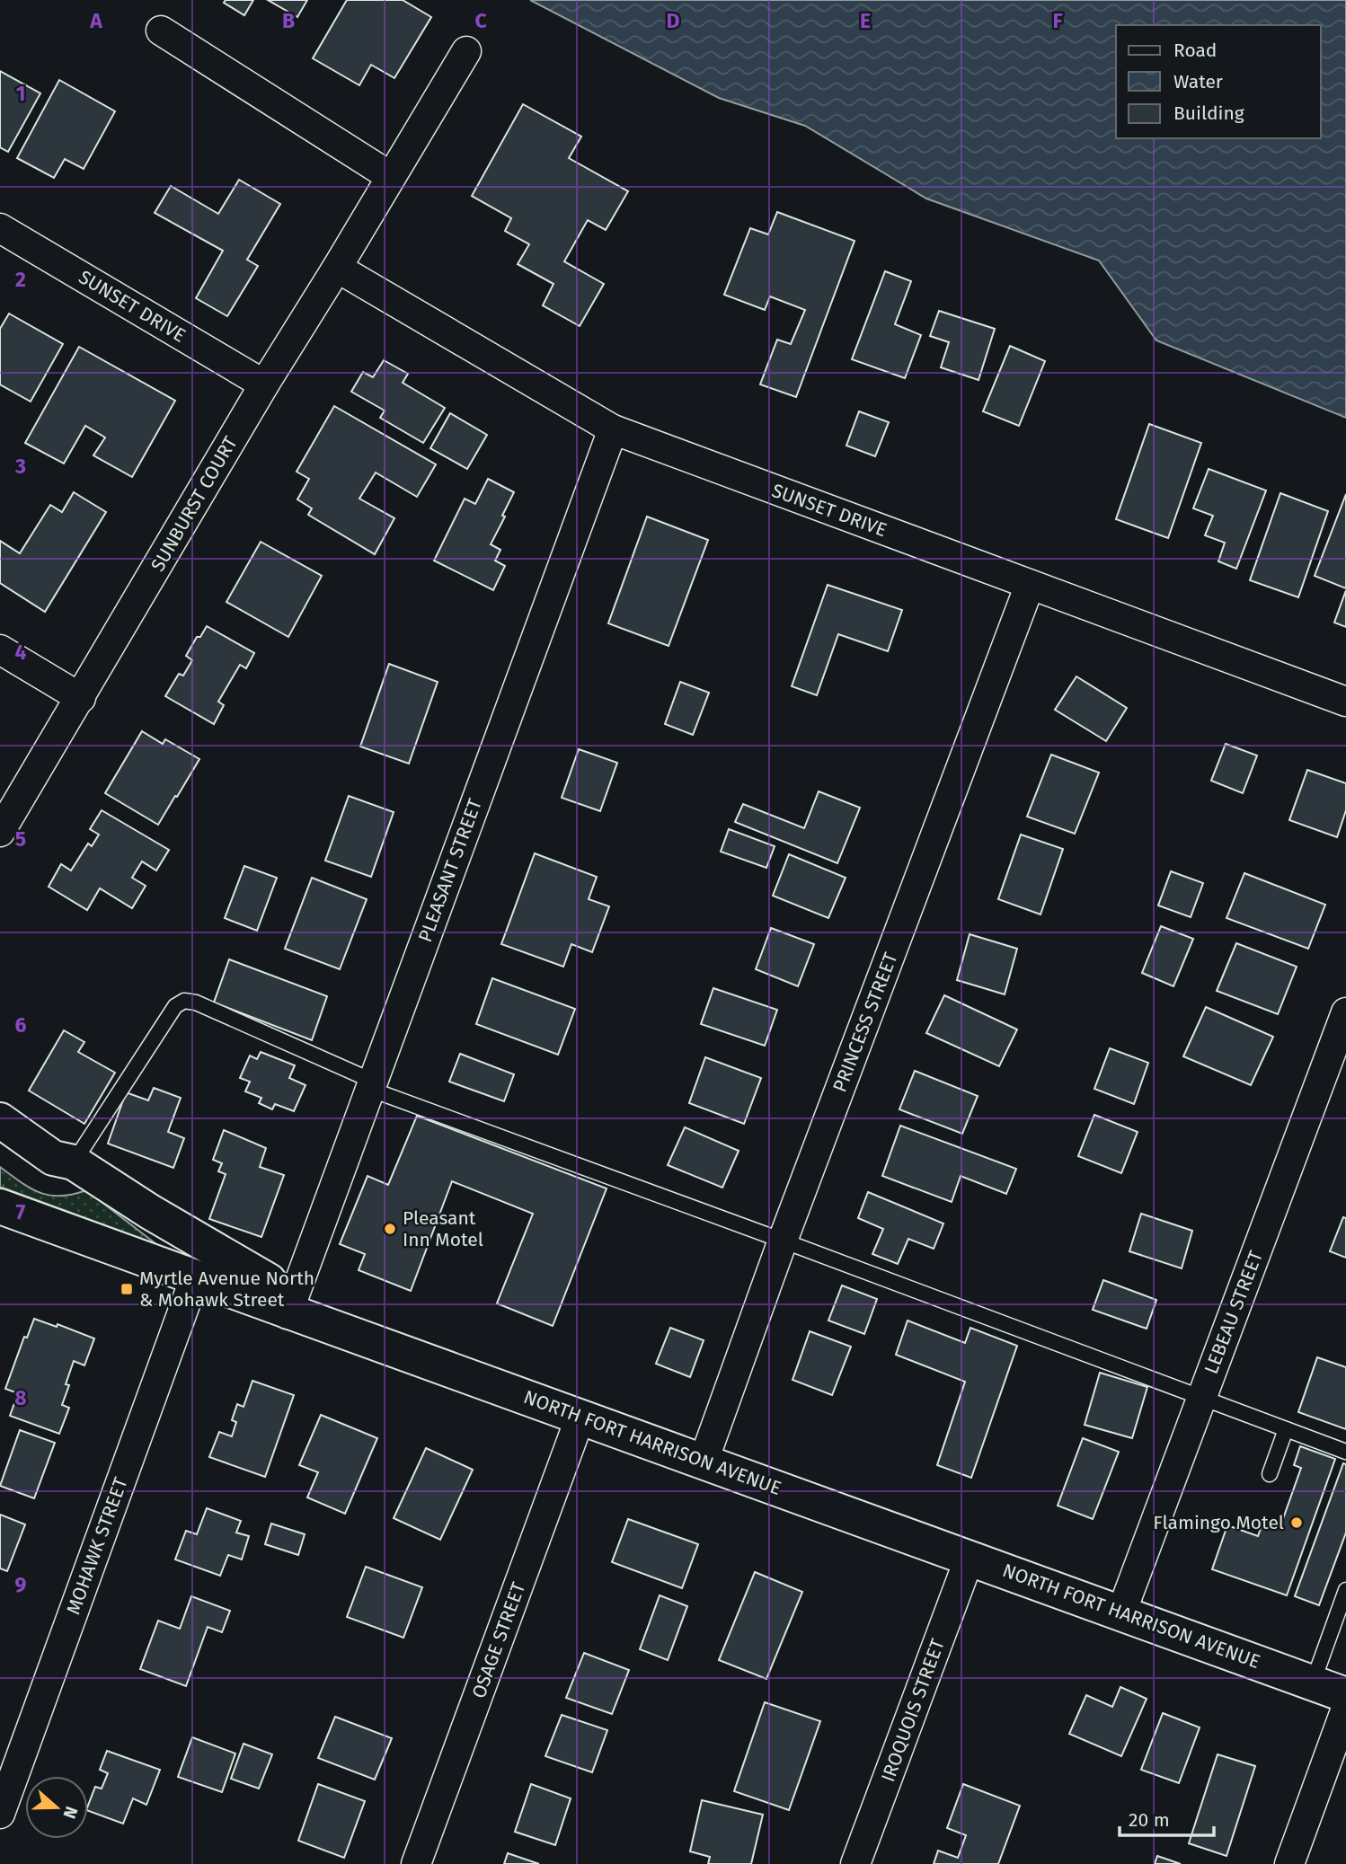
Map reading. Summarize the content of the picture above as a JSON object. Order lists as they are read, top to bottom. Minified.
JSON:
{"streets":{"main road":["NORTH FORT HARRISON AVENUE"],"street":["SUNSET DRIVE","SUNBURST COURT","PLEASANT STREET","PRINCESS STREET","LEBEAU STREET","MOHAWK STREET","OSAGE STREET","IROQUOIS STREET"]},"crossings":[["SUNSET DRIVE","SUNBURST COURT"],["SUNSET DRIVE","PLEASANT STREET"],["SUNSET DRIVE","PRINCESS STREET"],["PLEASANT STREET","NORTH FORT HARRISON AVENUE"],["PRINCESS STREET","NORTH FORT HARRISON AVENUE"],["LEBEAU STREET","NORTH FORT HARRISON AVENUE"],["NORTH FORT HARRISON AVENUE","MOHAWK STREET"],["NORTH FORT HARRISON AVENUE","OSAGE STREET"],["NORTH FORT HARRISON AVENUE","IROQUOIS STREET"]],"places":{"other":["Pleasant Inn Motel","Flamingo Motel"],"transit":["Myrtle Avenue North & Mohawk Street"]},"legend":["Road","Water","Building"],"scale_bar":"20 m","north":"right","grid":{"columns":["A","B","C","D","E","F"],"rows":["1","2","3","4","5","6","7","8","9"]}}
